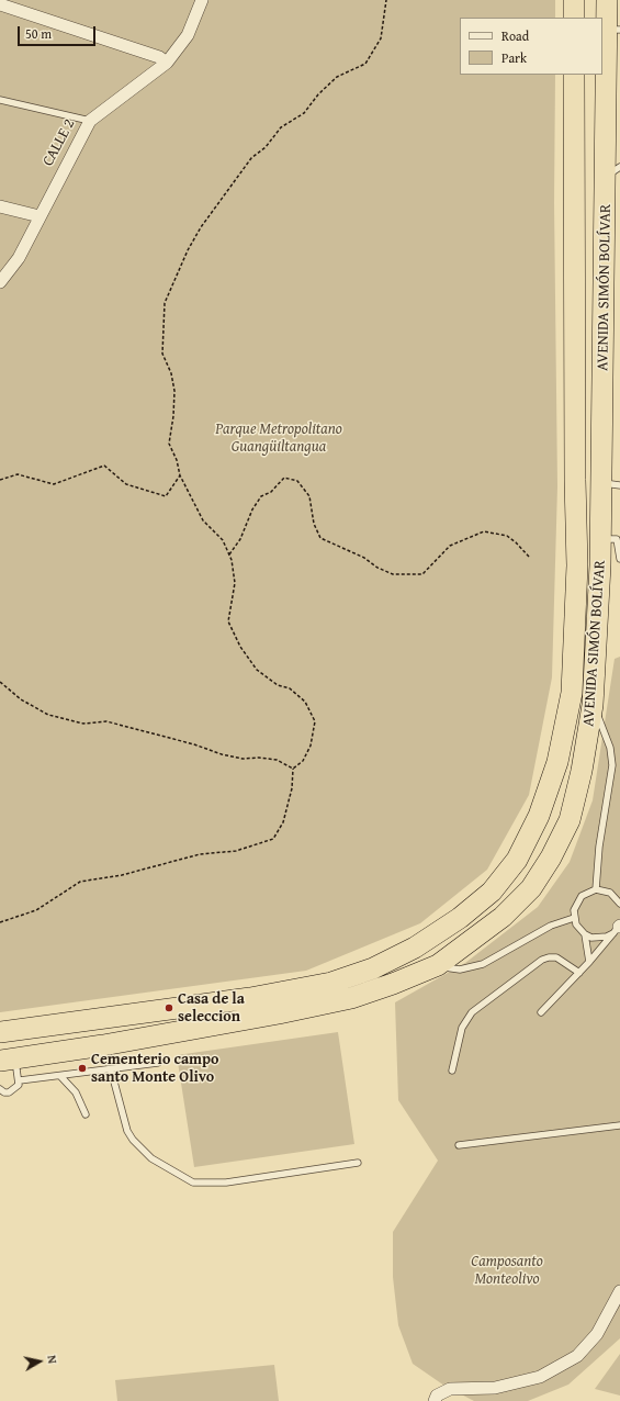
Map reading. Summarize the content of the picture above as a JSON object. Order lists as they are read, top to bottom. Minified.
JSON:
{"streets":{"highway":["AVENIDA SIMÓN BOLÍVAR"],"street":["CALLE 2"]},"parks":["Parque Metropolitano Guangüiltangua","Camposanto Monteolivo"],"places":["Casa de la seleccion","Cementerio campo santo Monte Olivo"],"legend":["Road","Park"],"scale_bar":"50 m","north":"right"}
